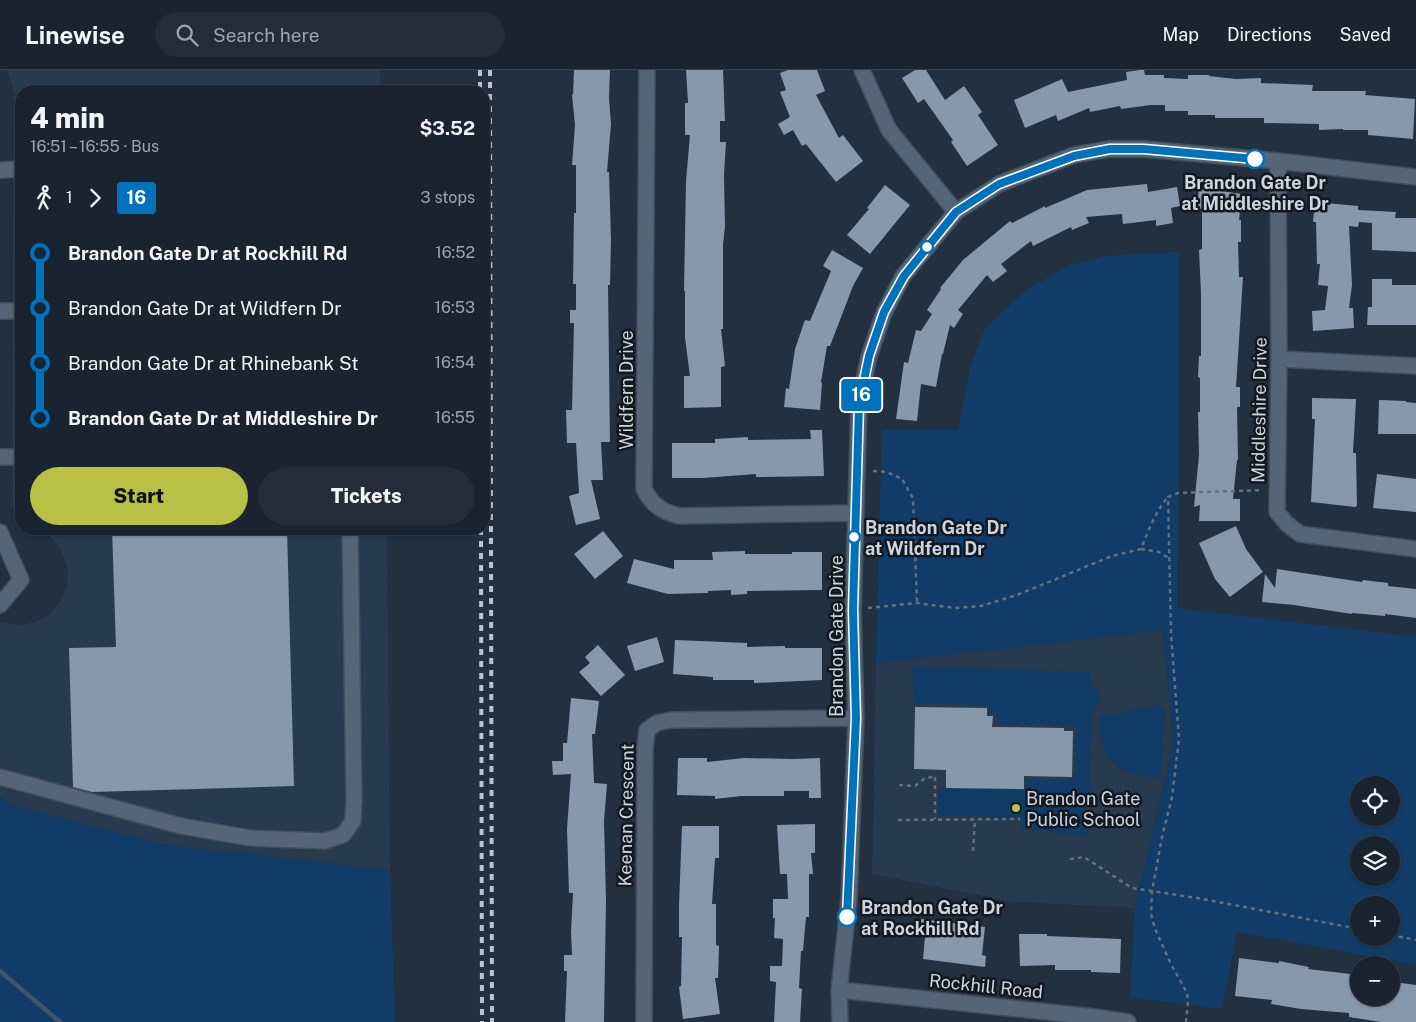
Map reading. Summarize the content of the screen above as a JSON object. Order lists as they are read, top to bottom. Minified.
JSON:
{"streets":{"street":["Wildfern Drive","Middleshire Drive","Brandon Gate Drive","Keenan Crescent","Rockhill Road"]},"crossings":[["Wildfern Drive","Brandon Gate Drive"],["Middleshire Drive","Brandon Gate Drive"],["Brandon Gate Drive","Keenan Crescent"],["Brandon Gate Drive","Rockhill Road"]],"places":["Brandon Gate Dr at Middleshire Dr","Brandon Gate Dr at Wildfern Dr","Brandon Gate Public School","Brandon Gate Dr at Rockhill Rd"],"lines":["bus line 16"],"page":{"header":"Linewise","search":"Search here","nav":["Map","Directions","Saved"],"on_map":"16","heading":["4 min","16:51 – 16:55 · Bus","$3.52"],"legs":["1","16","3 stops"],"list":[{"name":"Brandon Gate Dr at Rockhill Rd","value":"16:52"},{"name":"Brandon Gate Dr at Wildfern Dr","value":"16:53"},{"name":"Brandon Gate Dr at Rhinebank St","value":"16:54"},{"name":"Brandon Gate Dr at Middleshire Dr","value":"16:55"}],"buttons":["Start","Tickets"],"map_buttons":["+","−"]}}
